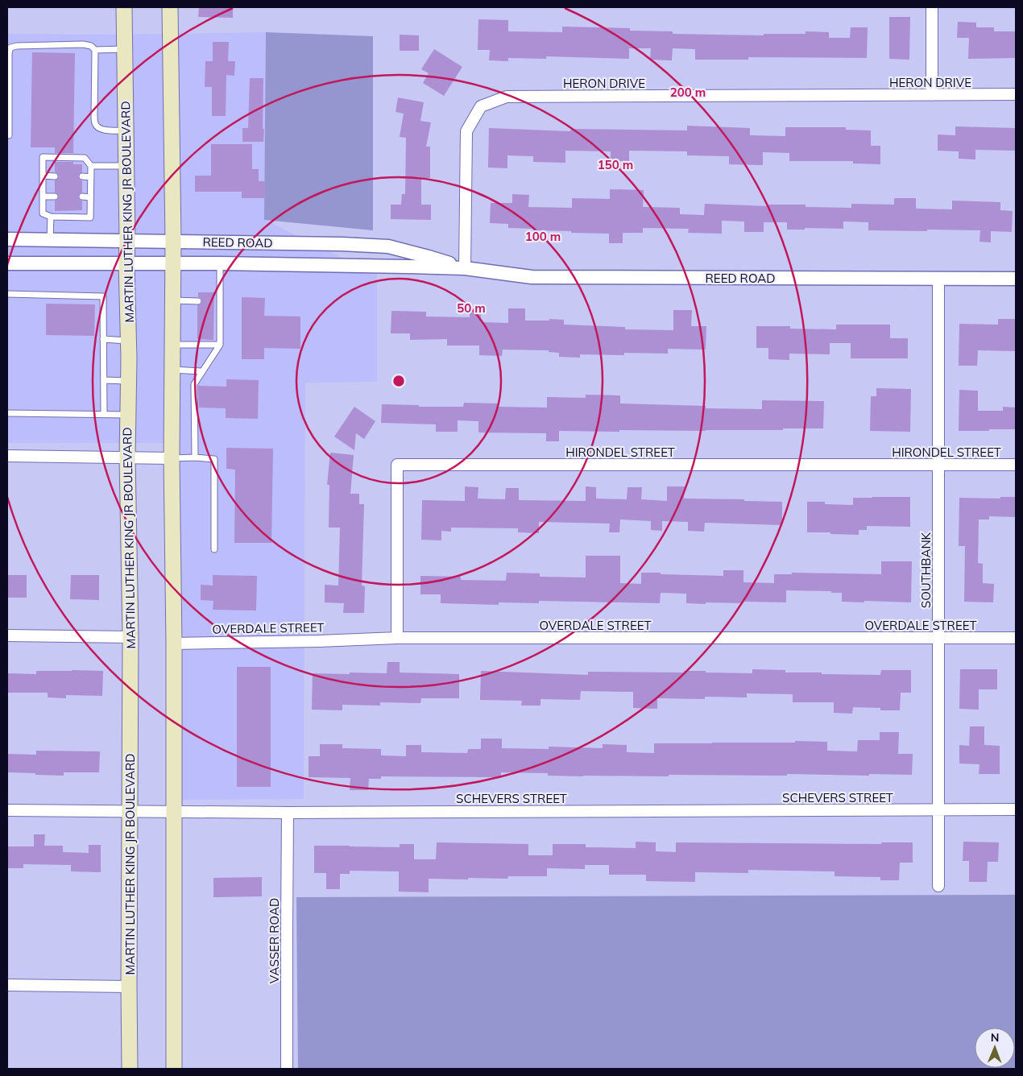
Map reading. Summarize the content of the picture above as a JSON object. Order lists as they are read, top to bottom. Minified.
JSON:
{"streets":{"main road":["MARTIN LUTHER KING JR BOULEVARD"],"street":["HERON DRIVE","REED ROAD","HIRONDEL STREET","SOUTHBANK","OVERDALE STREET","SCHEVERS STREET","VASSER ROAD"]},"crossings":[["HERON DRIVE","REED ROAD"],["MARTIN LUTHER KING JR BOULEVARD","REED ROAD"],["MARTIN LUTHER KING JR BOULEVARD","SCHEVERS STREET"],["REED ROAD","SOUTHBANK"],["HIRONDEL STREET","SOUTHBANK"],["HIRONDEL STREET","OVERDALE STREET"],["SOUTHBANK","OVERDALE STREET"],["SOUTHBANK","SCHEVERS STREET"],["SCHEVERS STREET","VASSER ROAD"]],"north":"top","rings":["200 m","150 m","100 m","50 m"]}
